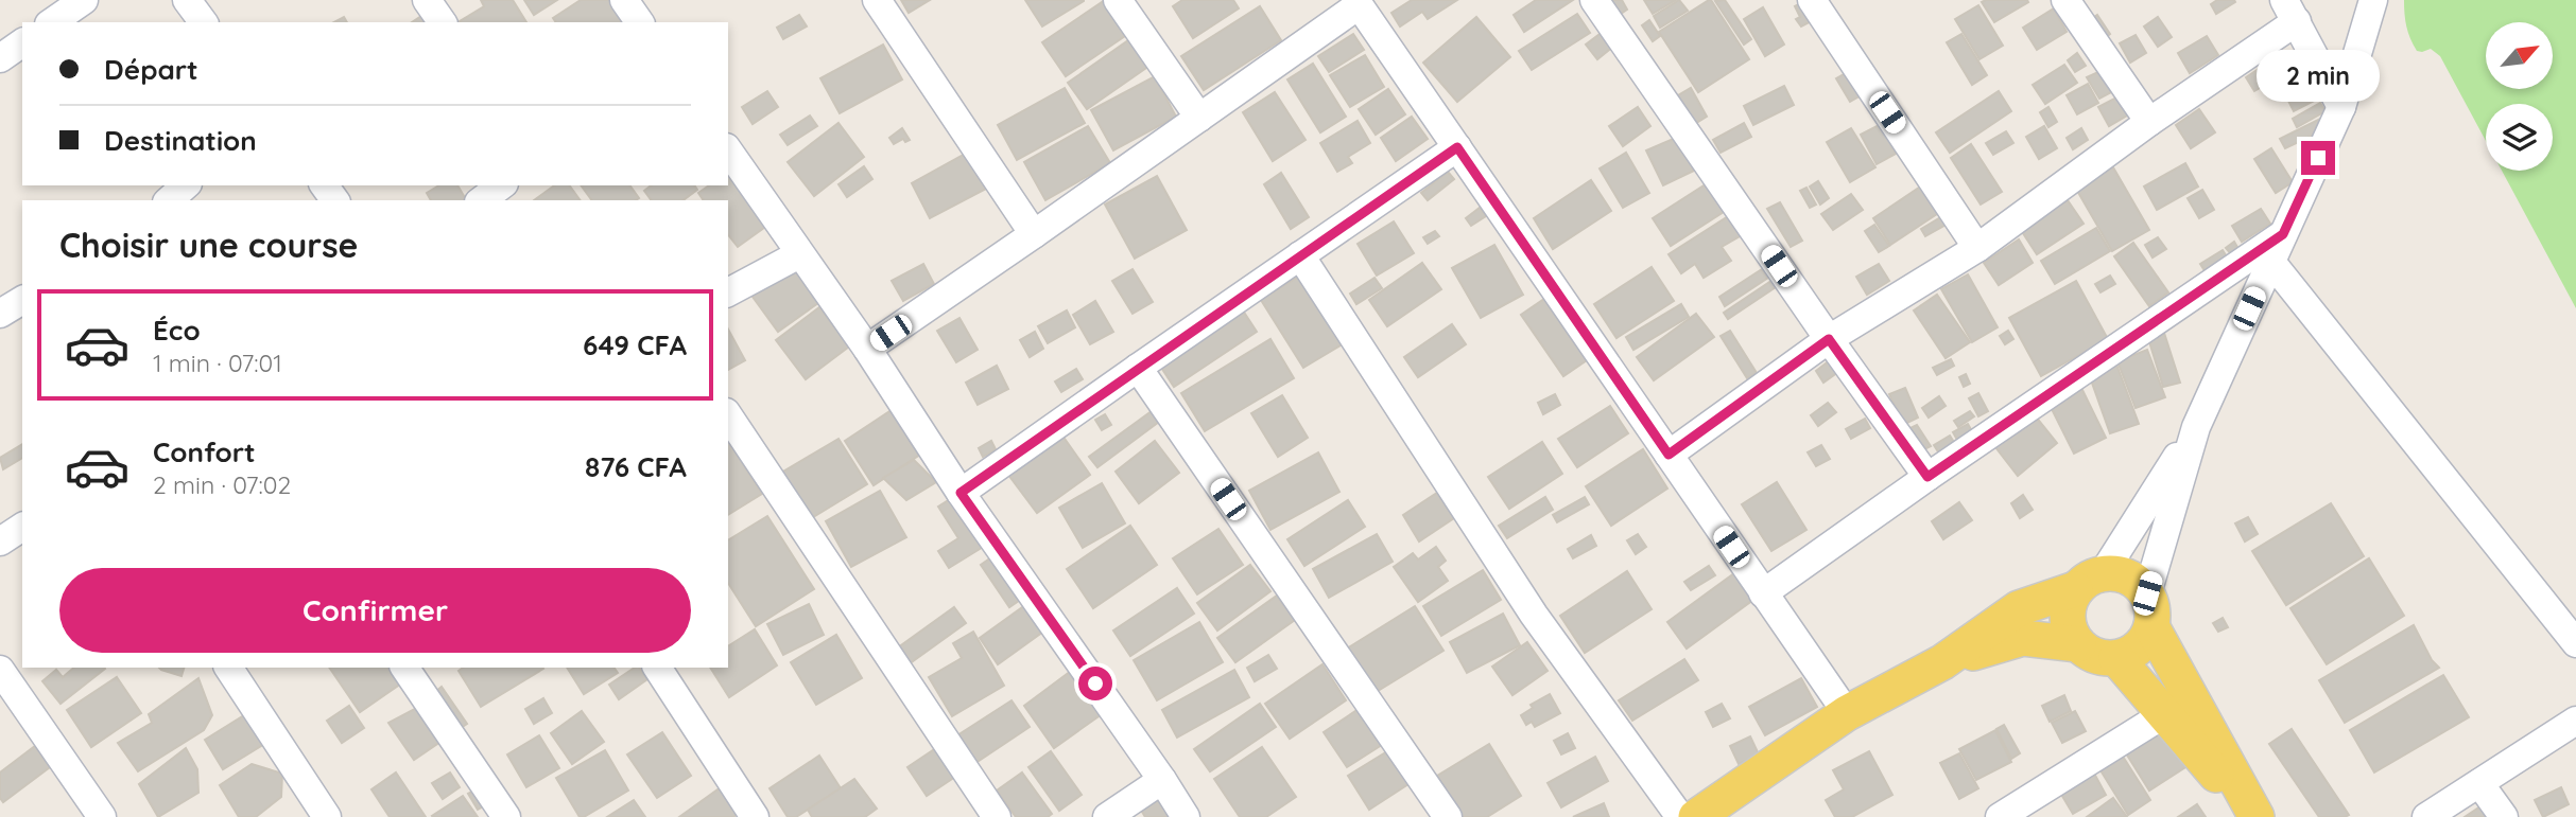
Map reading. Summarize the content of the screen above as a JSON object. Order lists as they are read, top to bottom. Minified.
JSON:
{"north":"top right","page":{"banner":["Départ","Destination"],"bubble":"2 min","heading":"Choisir une course","list":[{"name":"Éco","note":"1 min · 07:01","value":"649 CFA"},{"name":"Confort","note":"2 min · 07:02","value":"876 CFA"}],"buttons":"Confirmer"}}
